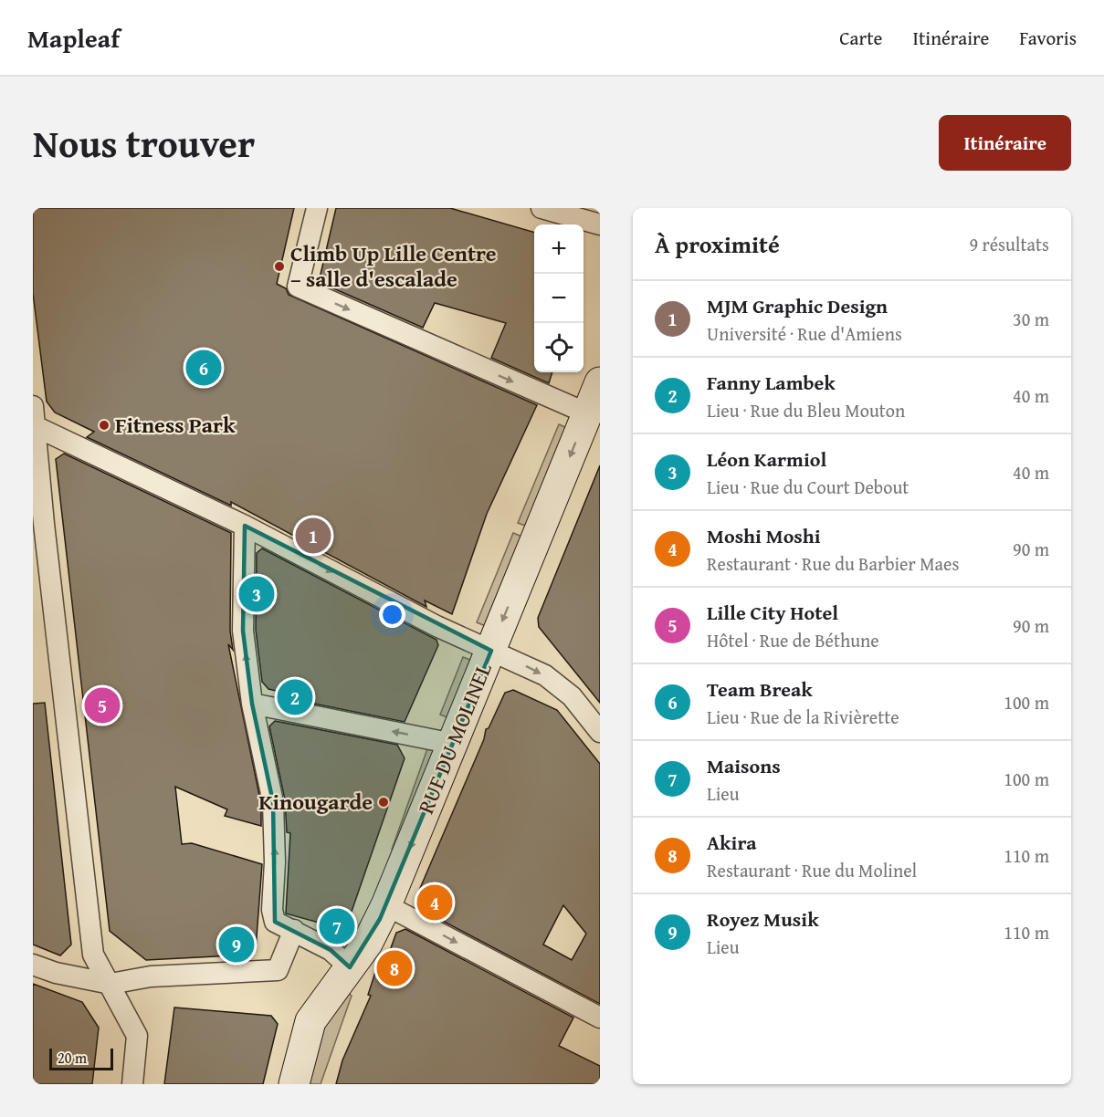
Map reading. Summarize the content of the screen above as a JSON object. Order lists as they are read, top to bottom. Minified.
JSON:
{"streets":{"street":["RUE DU MOLINEL"]},"one_way":["RUE DU MOLINEL"],"places":["Climb Up Lille Centre – salle d'escalade","Fitness Park","Kinougarde"],"scale_bar":"20 m","page":{"header":"Mapleaf","nav":["Carte","Itinéraire","Favoris"],"title":"Nous trouver","buttons":"Itinéraire","heading":["À proximité","9 résultats"],"map_buttons":["+","−"],"list":[{"mark":"1","name":"MJM Graphic Design","note":"Université · Rue d'Amiens","value":"30 m"},{"mark":"2","name":"Fanny Lambek","note":"Lieu · Rue du Bleu Mouton","value":"40 m"},{"mark":"3","name":"Léon Karmiol","note":"Lieu · Rue du Court Debout","value":"40 m"},{"mark":"4","name":"Moshi Moshi","note":"Restaurant · Rue du Barbier Maes","value":"90 m"},{"mark":"5","name":"Lille City Hotel","note":"Hôtel · Rue de Béthune","value":"90 m"},{"mark":"6","name":"Team Break","note":"Lieu · Rue de la Rivièrette","value":"100 m"},{"mark":"7","name":"Maisons","note":"Lieu","value":"100 m"},{"mark":"8","name":"Akira","note":"Restaurant · Rue du Molinel","value":"110 m"},{"mark":"9","name":"Royez Musik","note":"Lieu","value":"110 m"}],"pins":["6","1","3","2","5","4","7","9","8"],"scale":"20 m"}}
